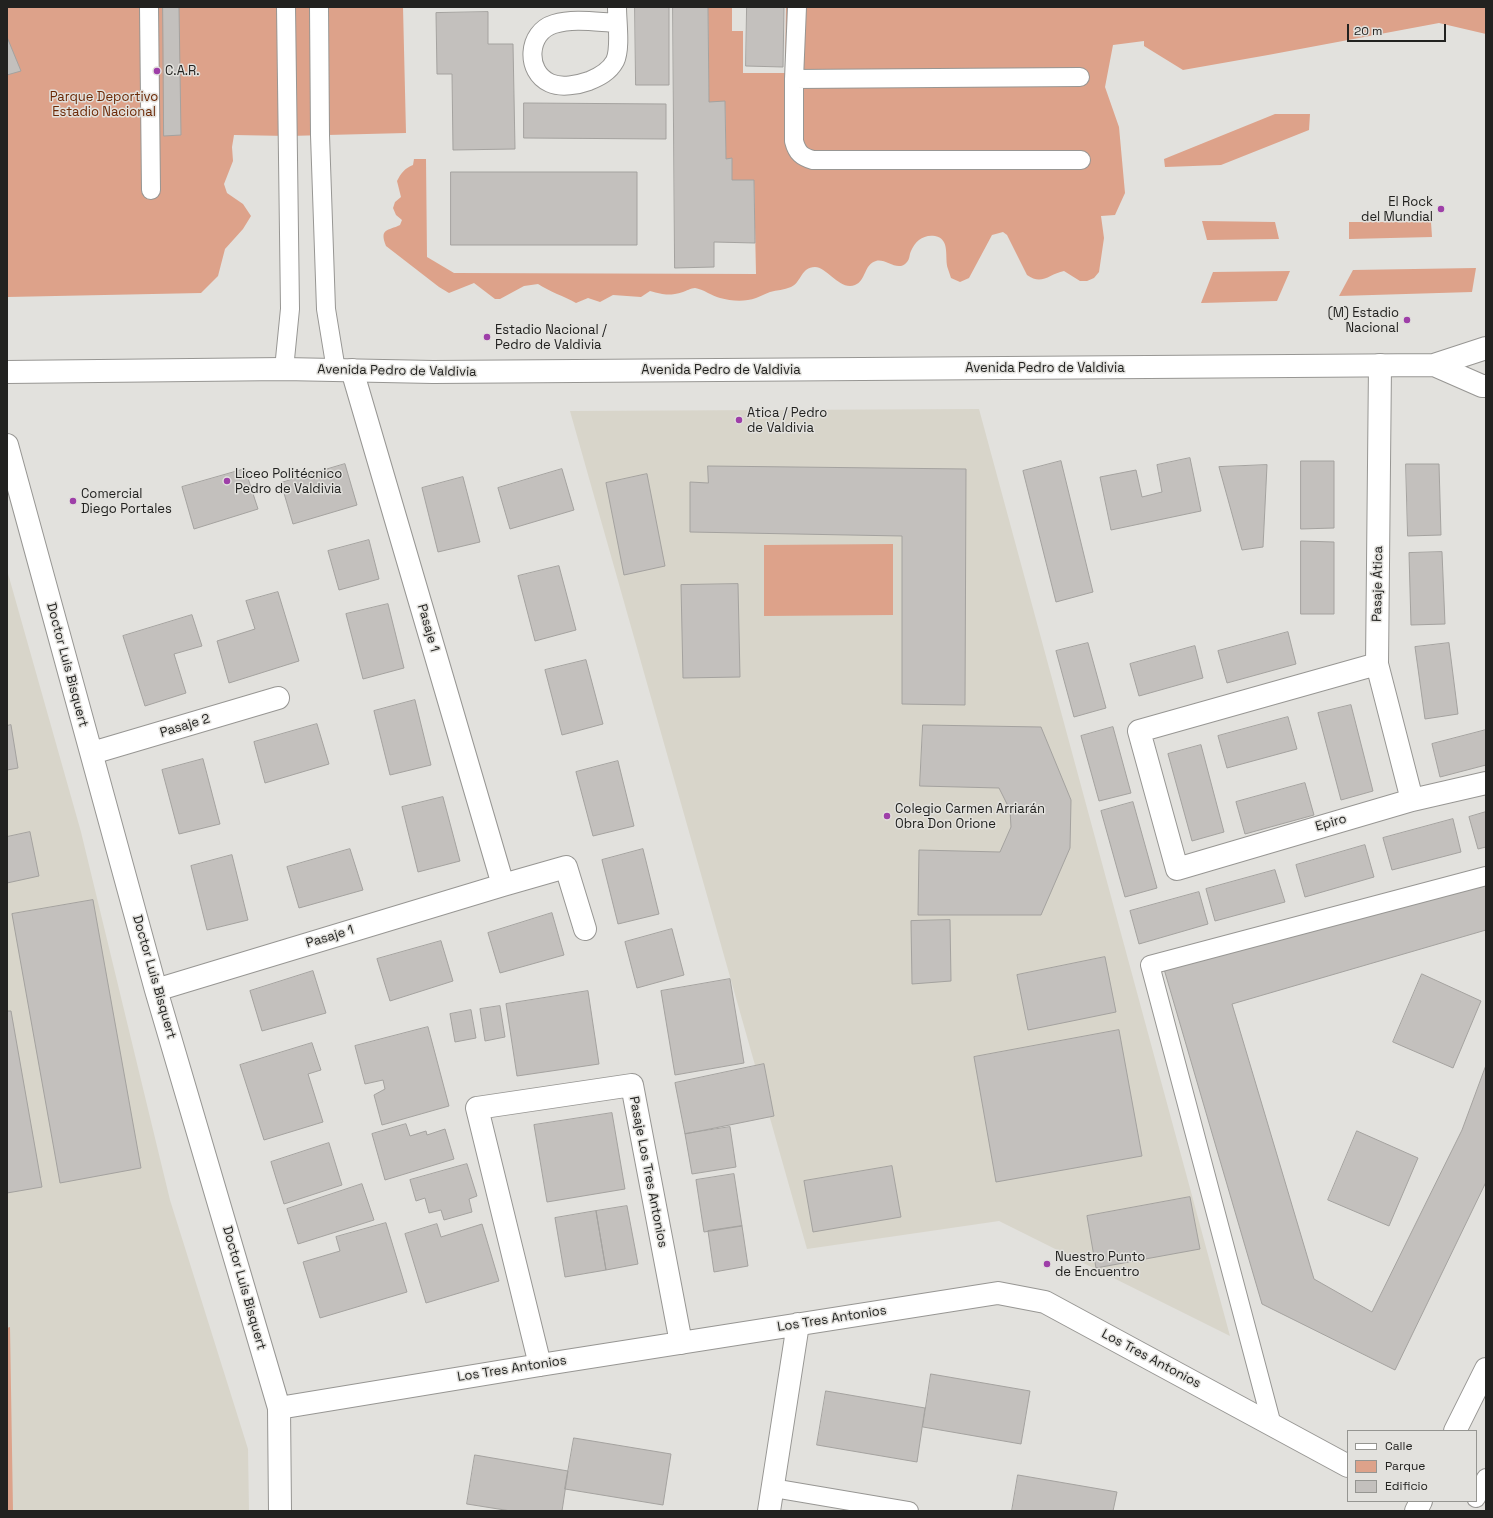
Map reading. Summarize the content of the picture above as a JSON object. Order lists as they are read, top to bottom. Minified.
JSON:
{"streets":{"street":["Avenida Pedro de Valdivia","Pasaje Ática","Pasaje 1","Doctor Luis Bisquert","Pasaje 2","Epiro","Pasaje Los Tres Antonios","Los Tres Antonios"]},"crossings":[["Avenida Pedro de Valdivia","Pasaje Ática"],["Avenida Pedro de Valdivia","Pasaje 1"],["Pasaje Ática","Epiro"],["Pasaje 1","Doctor Luis Bisquert"],["Doctor Luis Bisquert","Pasaje 2"],["Doctor Luis Bisquert","Los Tres Antonios"],["Pasaje Los Tres Antonios","Los Tres Antonios"]],"parks":["Parque Deportivo Estadio Nacional"],"places":["C.A.R.","El Rock del Mundial","(M) Estadio Nacional","Estadio Nacional / Pedro de Valdivia","Atica / Pedro de Valdivia","Liceo Politécnico Pedro de Valdivia","Comercial Diego Portales","Colegio Carmen Arriarán Obra Don Orione","Nuestro Punto de Encuentro"],"legend":["Calle","Parque","Edificio"],"scale_bar":"20 m"}
